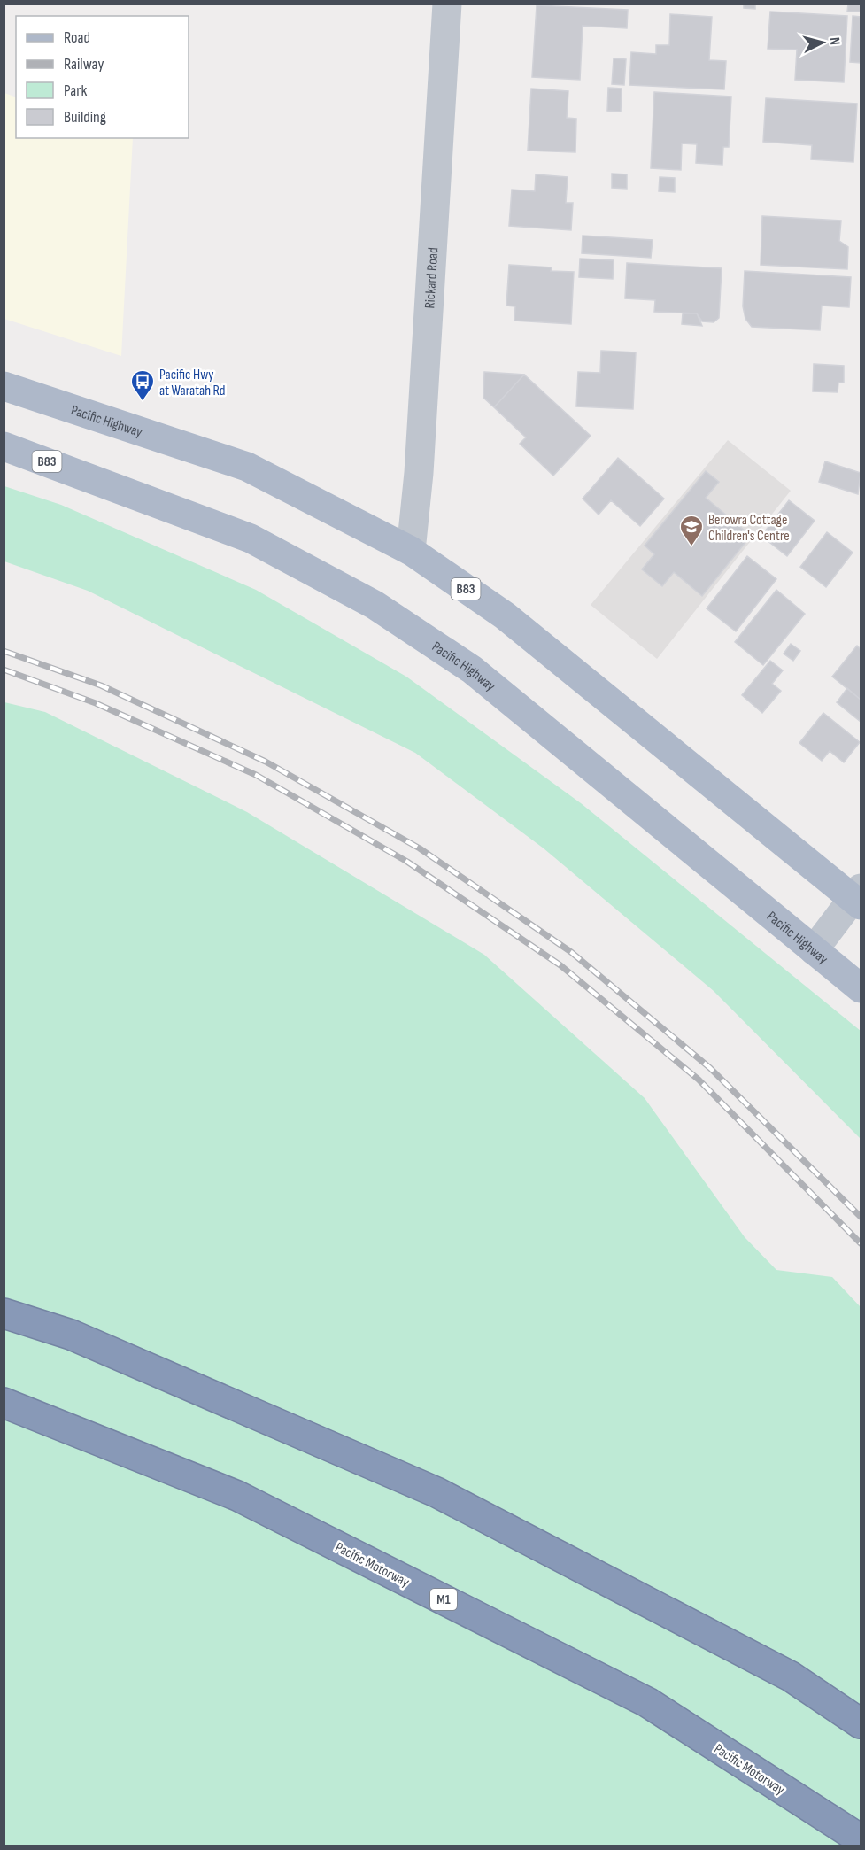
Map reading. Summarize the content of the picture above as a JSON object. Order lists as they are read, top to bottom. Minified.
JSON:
{"streets":{"highway":["Pacific Motorway","M1"],"main road":["Pacific Highway","B83"],"street":["Rickard Road"]},"crossings":[["Rickard Road","Pacific Highway"]],"places":{"bus stop":["Pacific Hwy at Waratah Rd"],"school or university":["Berowra Cottage Children's Centre"]},"legend":["Road","Railway","Park","Building"],"north":"right"}
